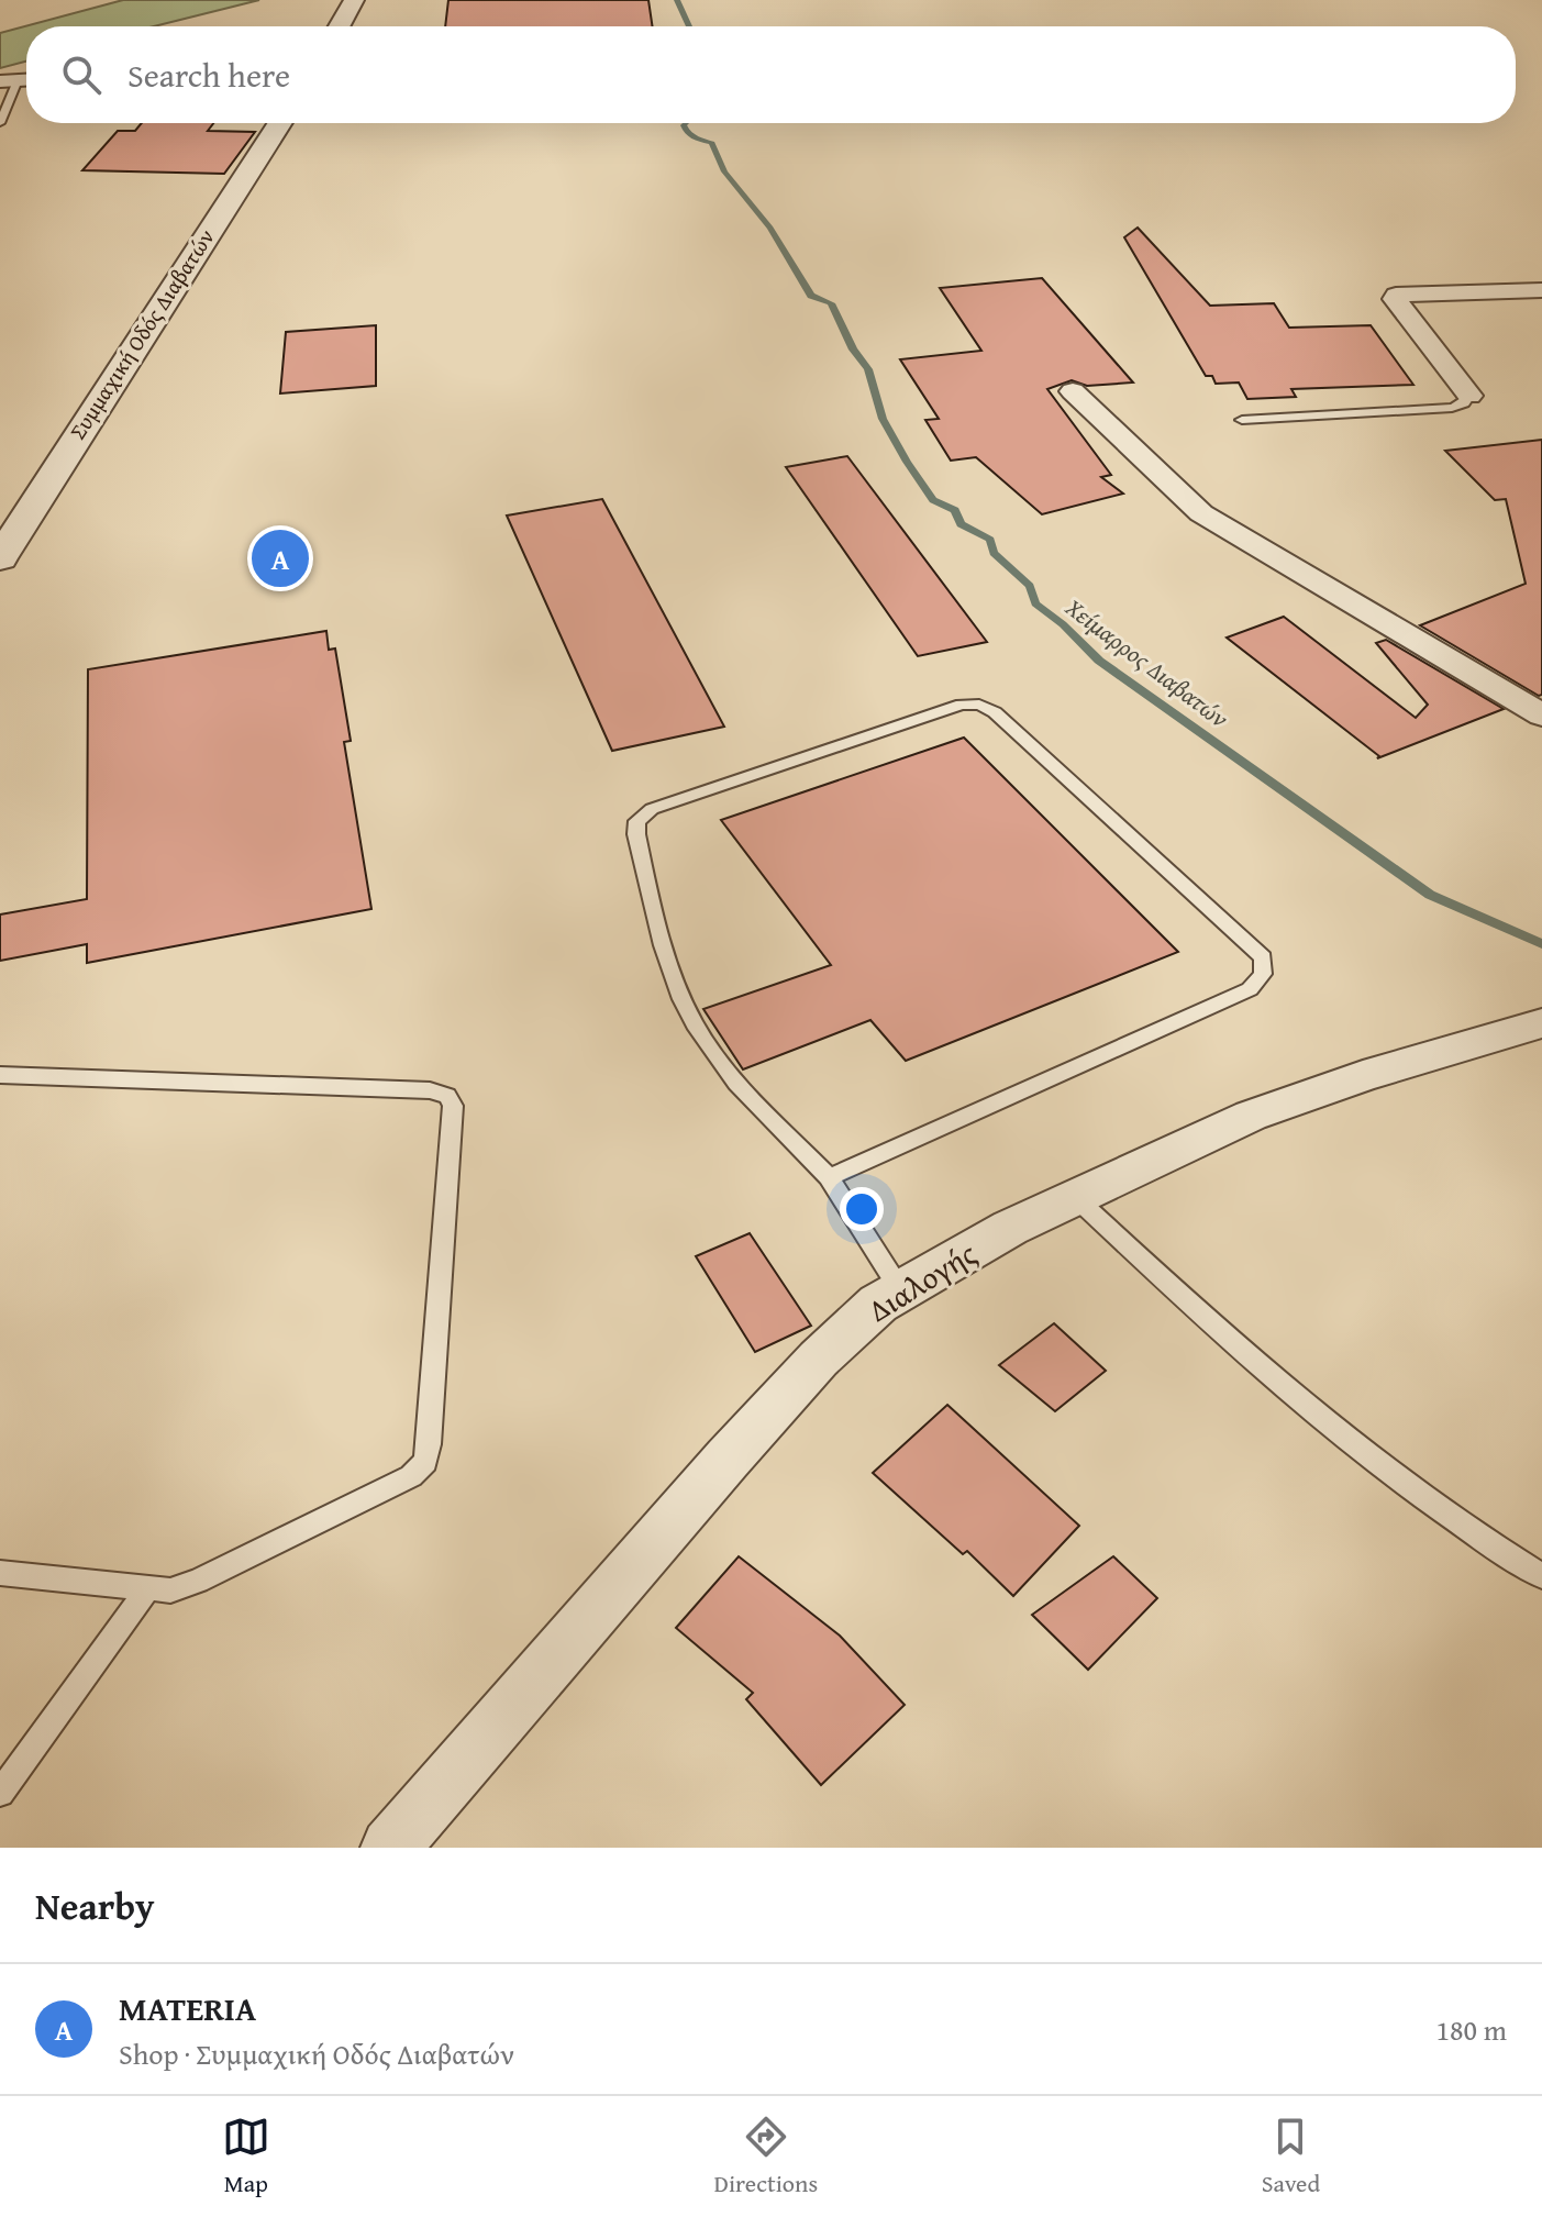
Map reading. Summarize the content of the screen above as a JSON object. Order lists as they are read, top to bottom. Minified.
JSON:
{"streets":{"street":["Συμμαχική Οδός Διαβατών","Διαλογής"]},"water":["Χείμαρρος Διαβατών"],"page":{"search":"Search here","pins":"A","heading":"Nearby","list":[{"mark":"A","name":"MATERIA","note":"Shop · Συμμαχική Οδός Διαβατών","value":"180 m"}],"nav":["Map","Directions","Saved"]}}
